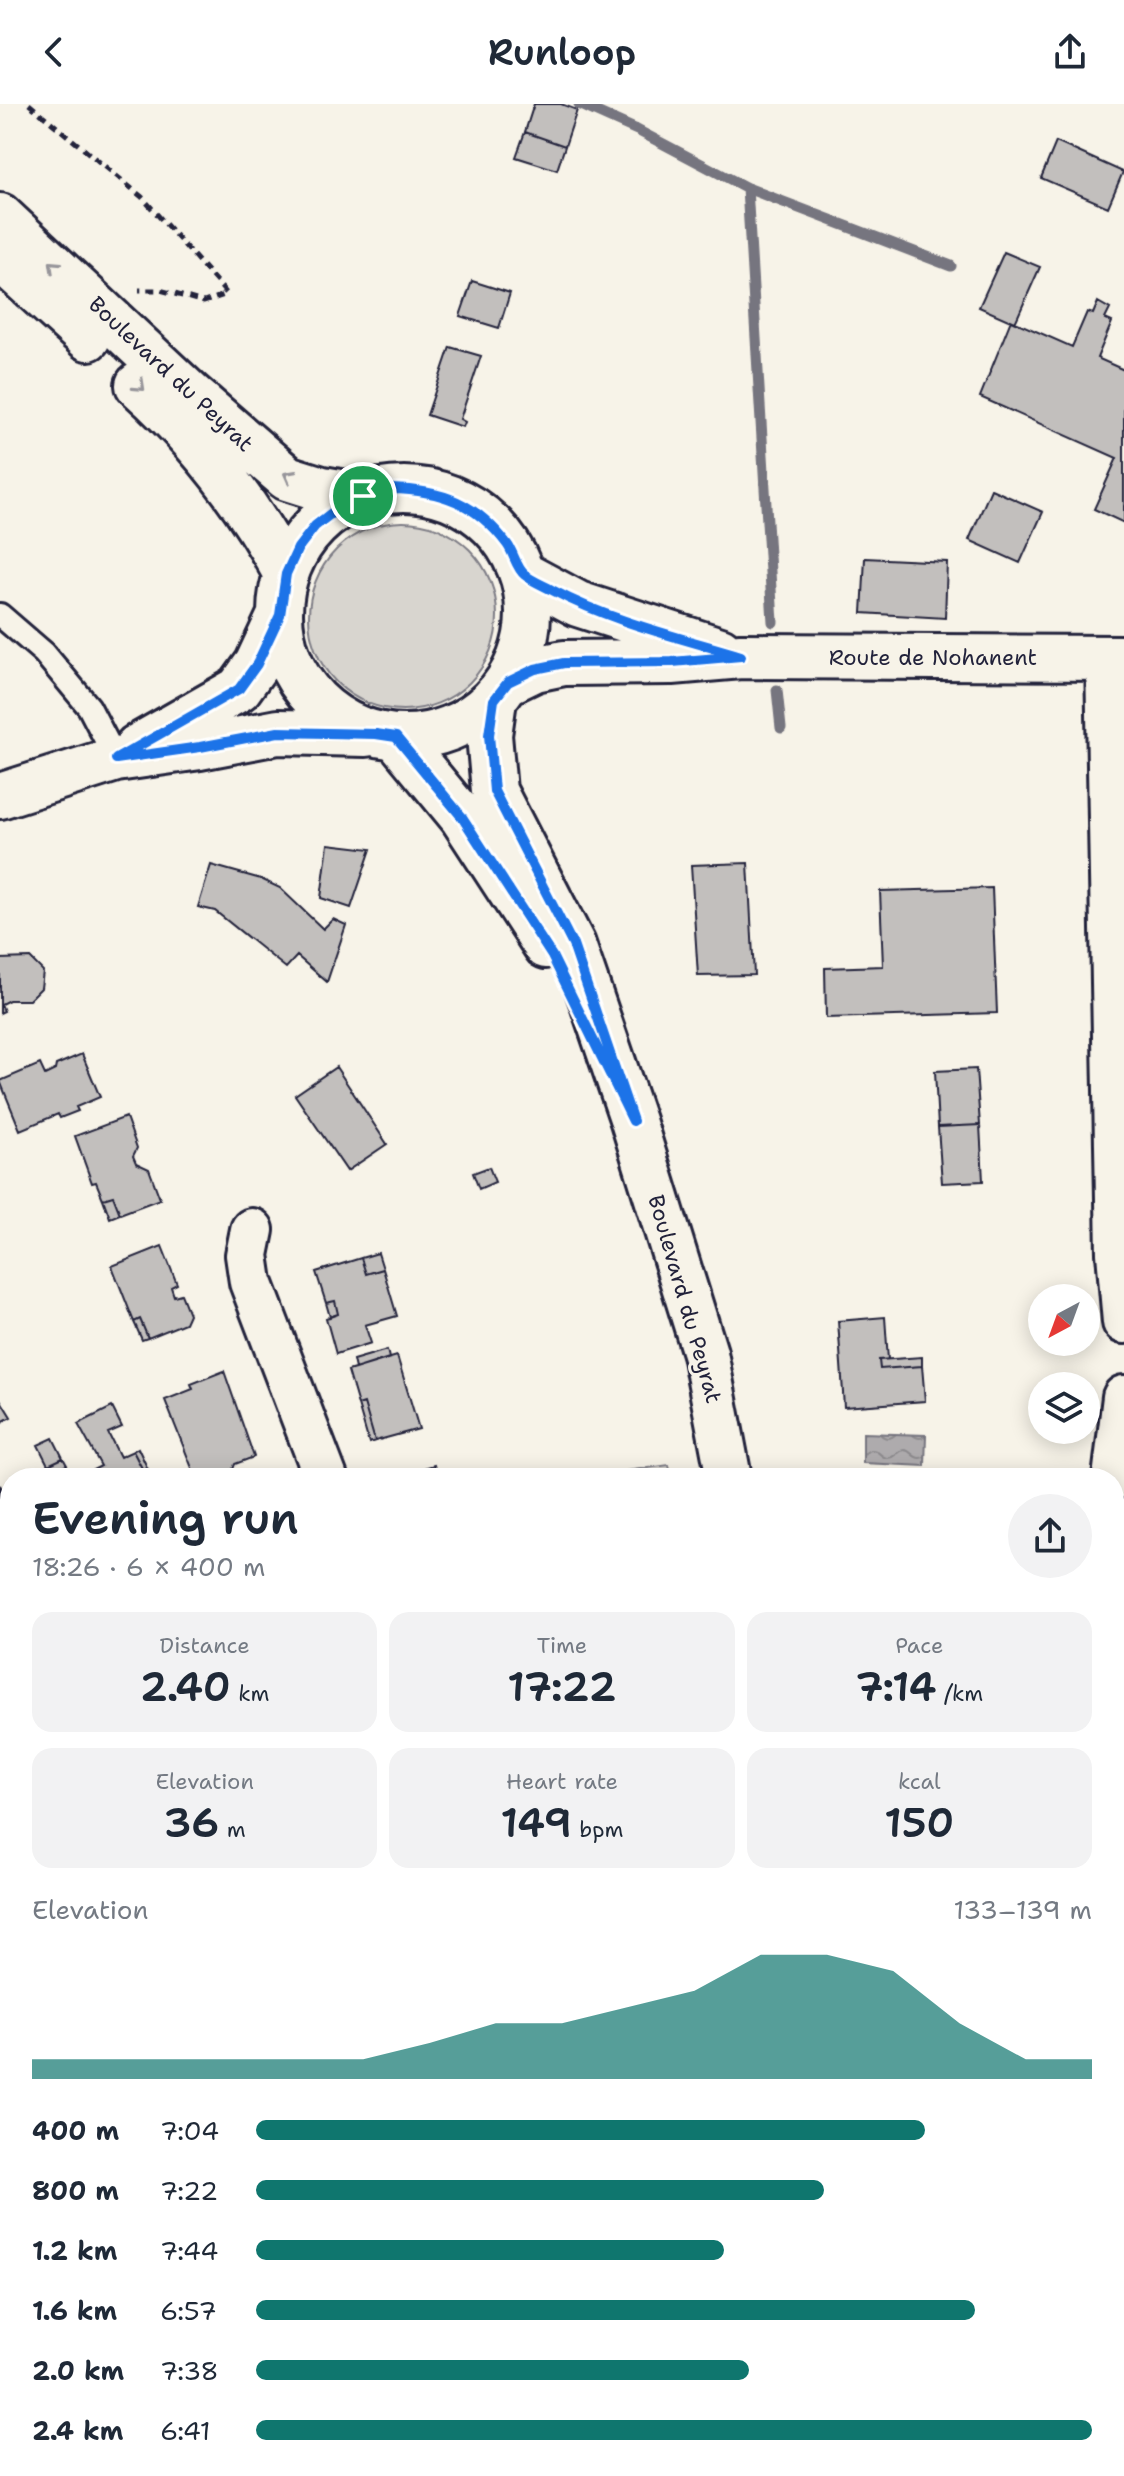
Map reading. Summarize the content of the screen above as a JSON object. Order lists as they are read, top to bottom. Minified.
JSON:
{"streets":{"main road":["Boulevard du Peyrat","Route de Nohanent"]},"crossings":[["Boulevard du Peyrat","Route de Nohanent"]],"north":"bottom left","page":{"header":"Runloop","heading":["Evening run","18:26 · 6 × 400 m"],"stats":[["Distance","2.40 km"],["Time","17:22"],["Pace","7:14 /km"],["Elevation","36 m"],["Heart rate","149 bpm"],["kcal","150"]],"chart":["Elevation","133–139 m"],"list":[{"name":"400 m","note":"7:04"},{"name":"800 m","note":"7:22"},{"name":"1.2 km","note":"7:44"},{"name":"1.6 km","note":"6:57"},{"name":"2.0 km","note":"7:38"},{"name":"2.4 km","note":"6:41"}]}}
